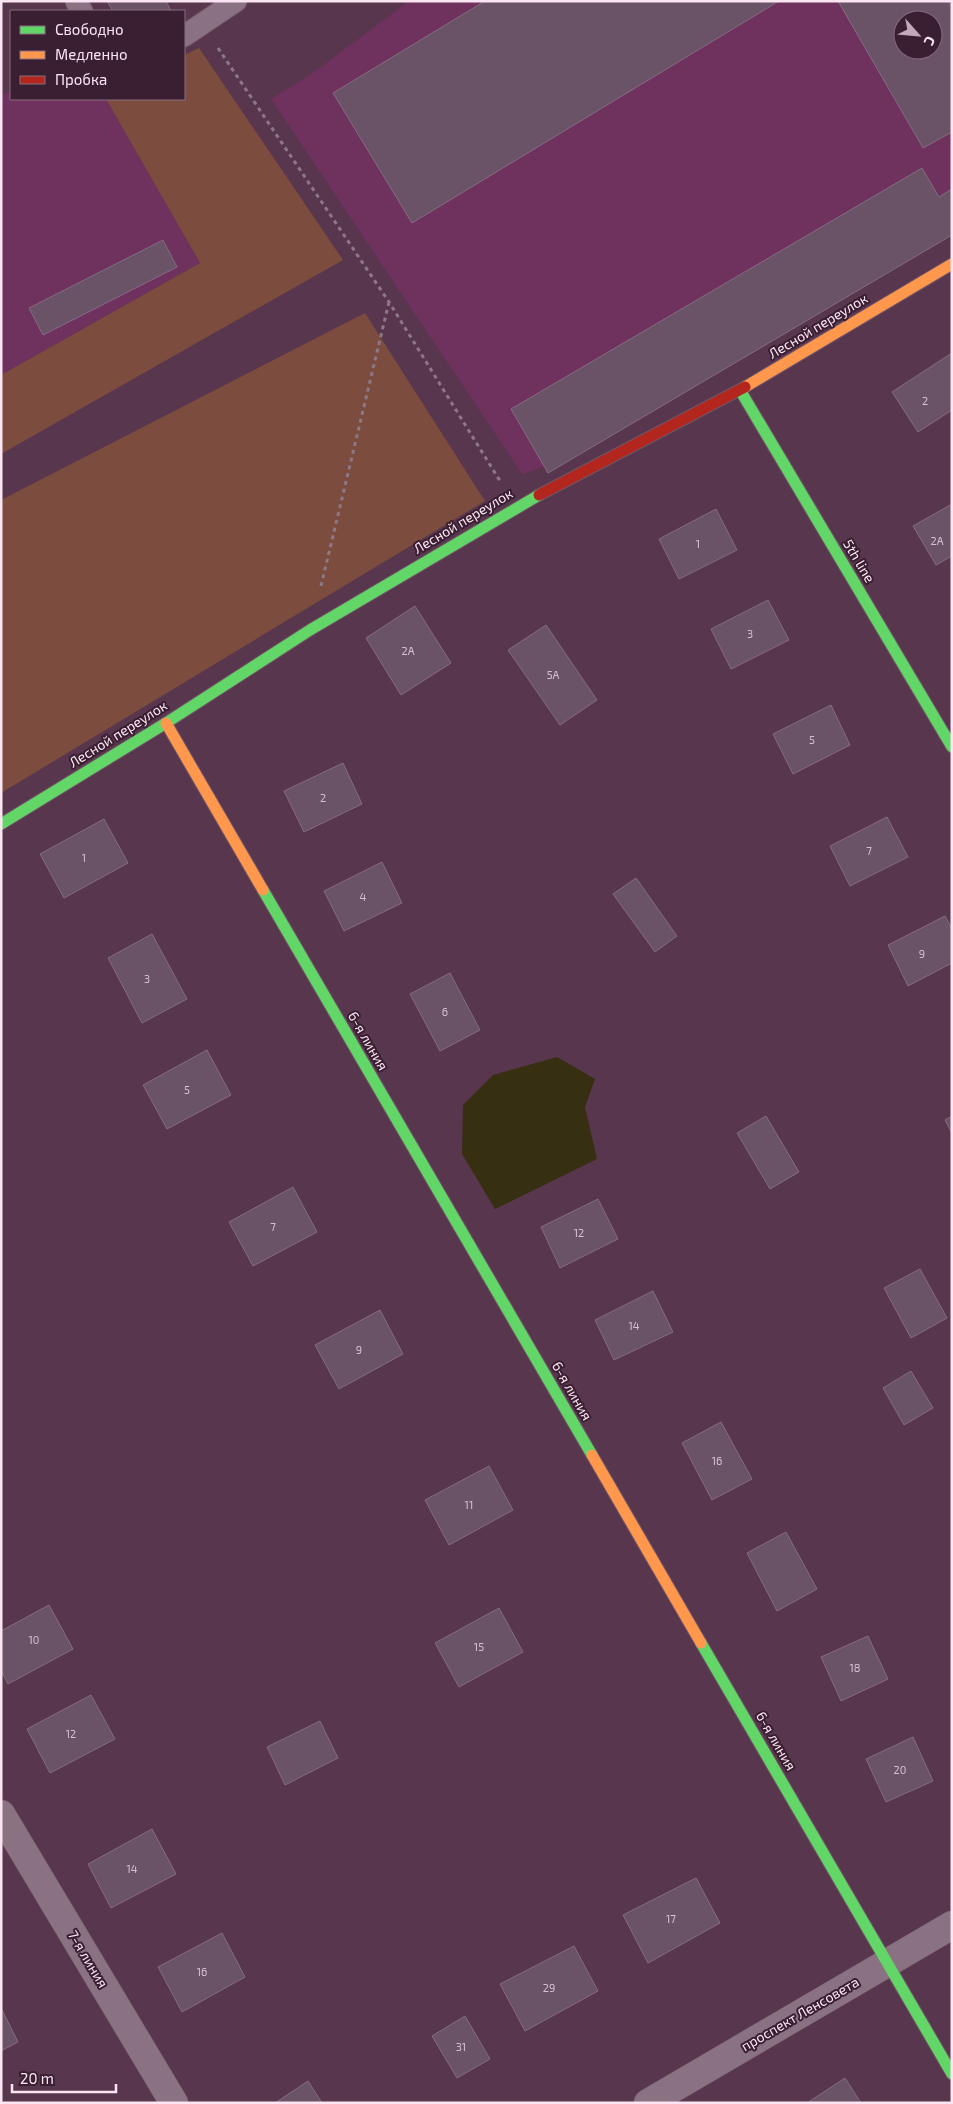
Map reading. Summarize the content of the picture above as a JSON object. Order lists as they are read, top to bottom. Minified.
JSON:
{"streets":{"street":["Лесной переулок","5th line","6-я линия","7-я линия","проспект Ленсовета"]},"crossings":[["Лесной переулок","5th line"],["Лесной переулок","6-я линия"],["6-я линия","проспект Ленсовета"]],"house_numbers":["2","2А","1","3","2А","5А","5","2","7","1","4","9","3","6","5","7","12","14","9","16","11","10","15","18","12","20","14","17","16","29","31"],"legend":["Свободно","Медленно","Пробка"],"scale_bar":"20 m","north":"bottom right"}
